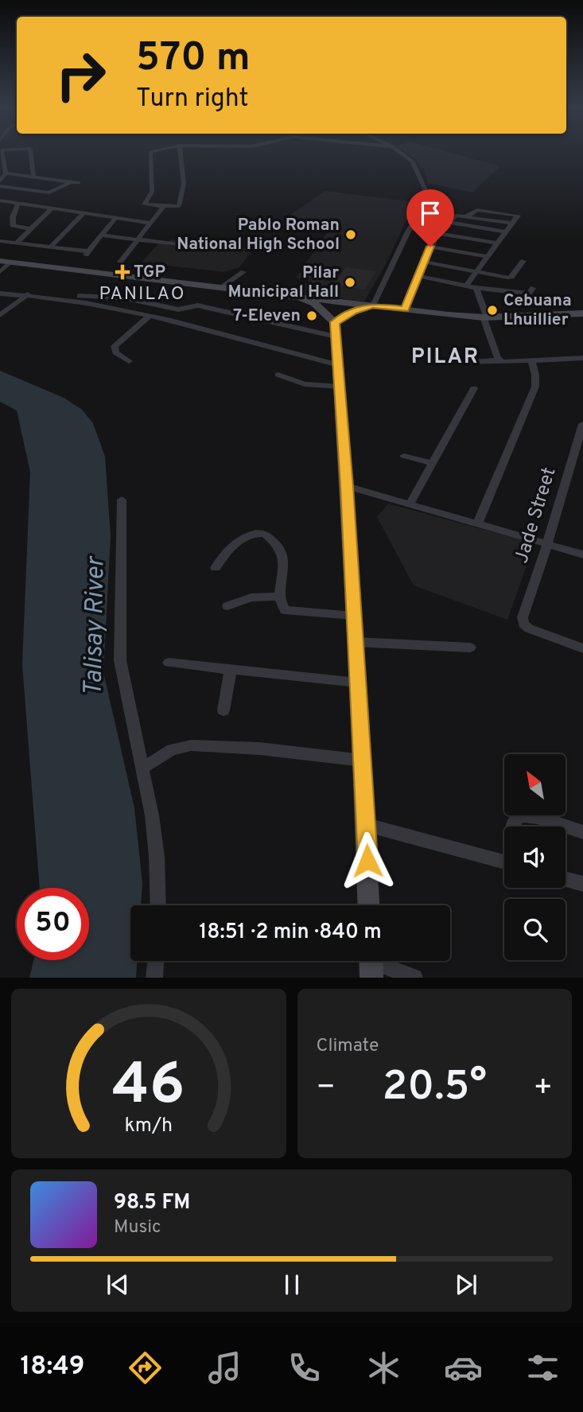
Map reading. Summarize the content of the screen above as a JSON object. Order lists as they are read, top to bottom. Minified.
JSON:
{"streets":{"street":["Jade Street"]},"districts":["PANILAO","PILAR"],"water":["Talisay River"],"places":{"other":["Pablo Roman National High School","Pilar Municipal Hall","Cebuana Lhuillier","7-Eleven"],"health":["TGP"]},"north":"top left","page":{"turn":["570 m","Turn right"],"limit":"50","trip":"18:51 · 2 min · 840 m","tile":"Climate","heat":["−","20.5°","+"],"song":["98.5 FM","Music"],"tabs":"18:49","gauge":["46","km/h"]}}
